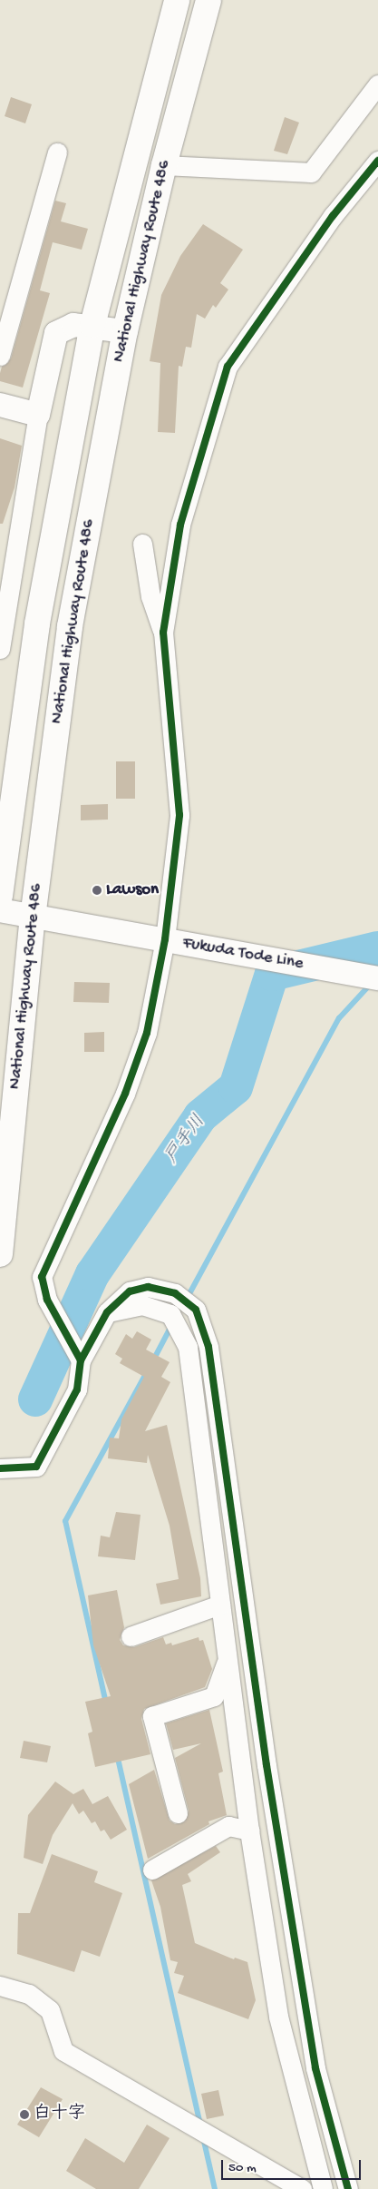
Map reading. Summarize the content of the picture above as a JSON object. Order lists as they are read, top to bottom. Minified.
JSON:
{"streets":{"highway":["National Highway Route 486"],"main road":["Fukuda Tode Line"]},"crossings":[["National Highway Route 486","Fukuda Tode Line"]],"water":["戸手川"],"places":["Lawson","白十字"],"scale_bar":"50 m"}
